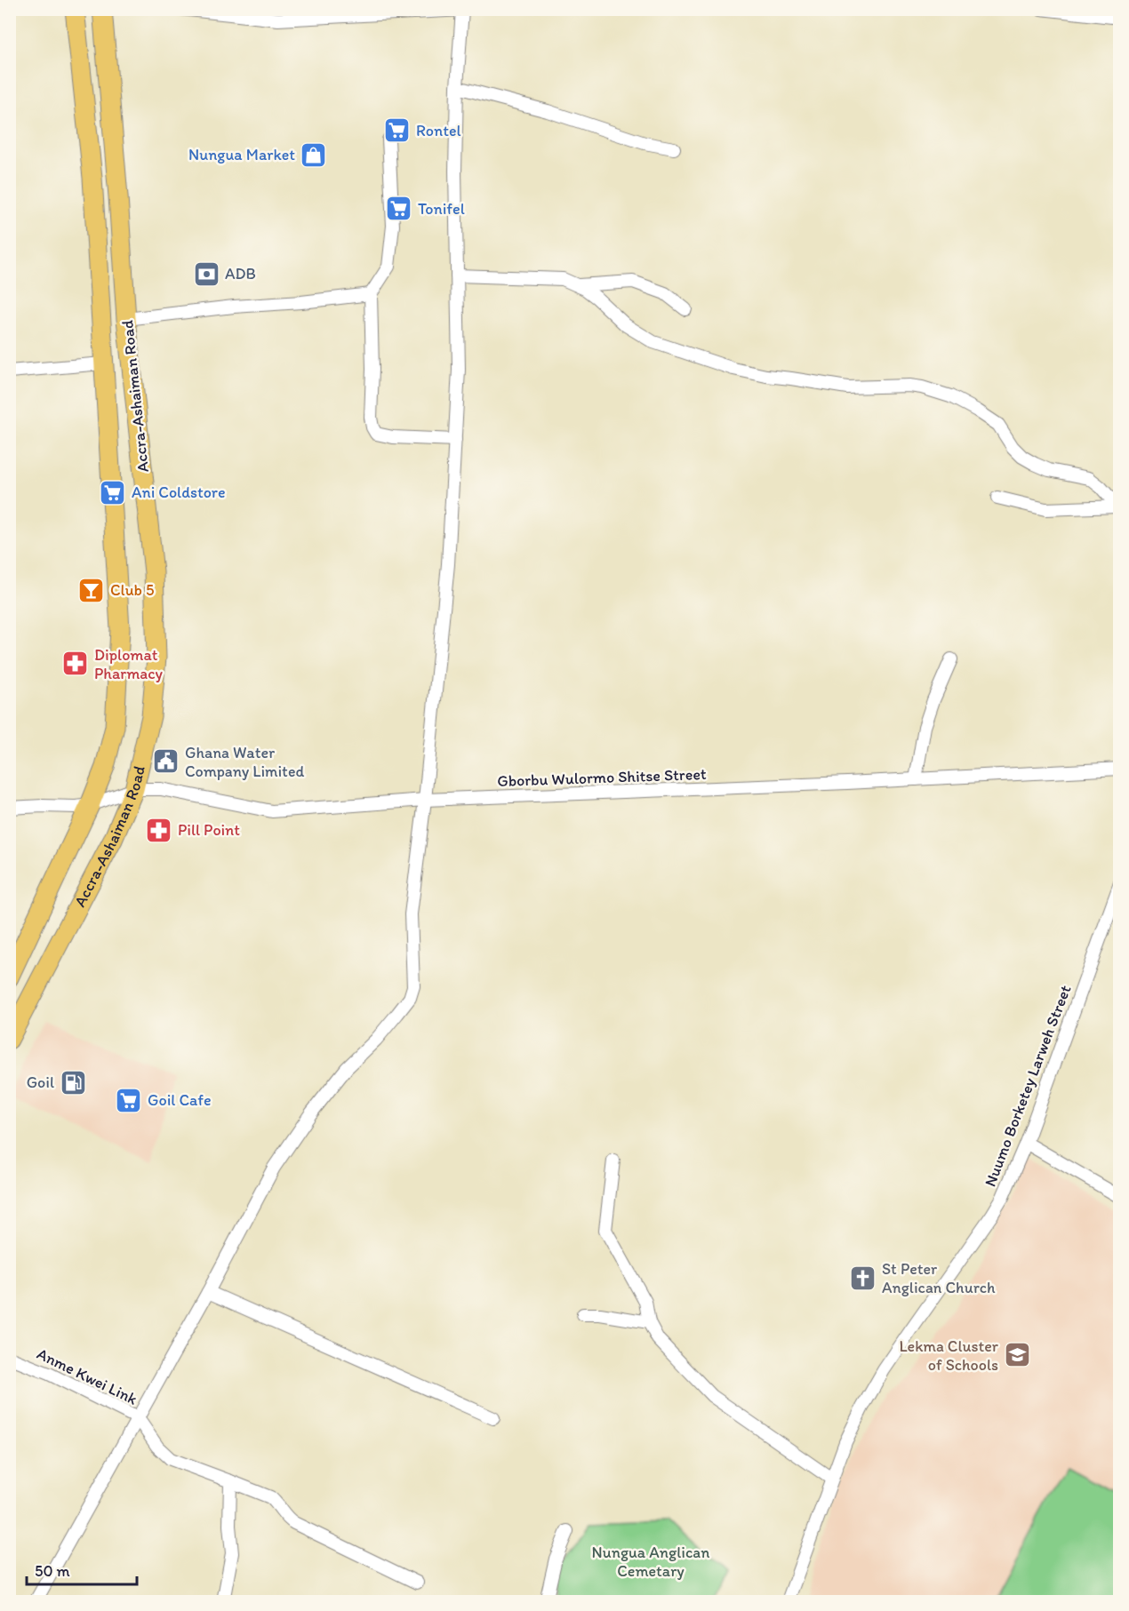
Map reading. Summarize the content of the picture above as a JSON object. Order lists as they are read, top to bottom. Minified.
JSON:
{"streets":{"main road":["Accra-Ashaiman Road"],"street":["Gborbu Wulormo Shitse Street","Nuumo Borketey Larweh Street","Anme Kwei Link"]},"crossings":[["Accra-Ashaiman Road","Gborbu Wulormo Shitse Street"]],"parks":["Nungua Anglican Cemetary"],"places":{"supermarket":["Rontel","Tonifel","Ani Coldstore","Goil Cafe"],"shop":["Nungua Market"],"bank":["ADB"],"bar":["Club 5"],"pharmacy":["Diplomat Pharmacy","Pill Point"],"public building":["Ghana Water Company Limited"],"fuel station":["Goil"],"church":["St Peter Anglican Church"],"school or university":["Lekma Cluster of Schools"]},"scale_bar":"50 m"}
